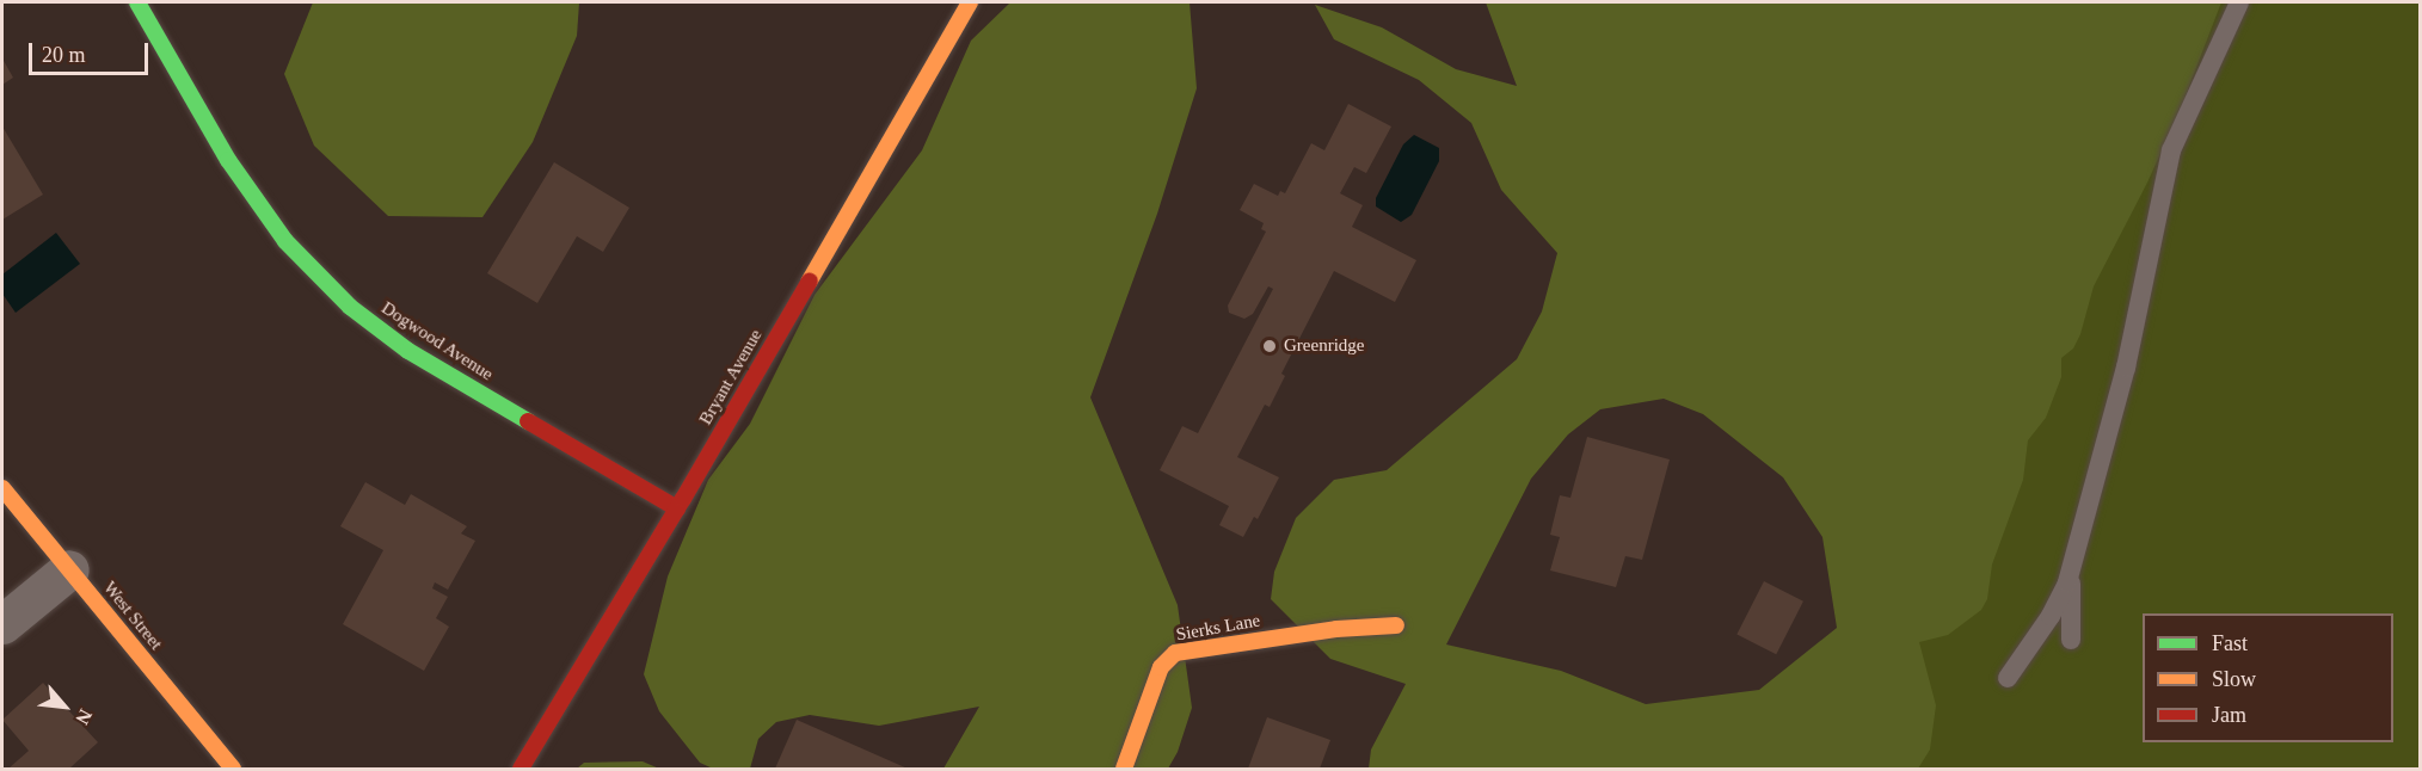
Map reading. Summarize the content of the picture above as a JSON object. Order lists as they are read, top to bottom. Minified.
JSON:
{"streets":{"street":["Dogwood Avenue","Bryant Avenue","West Street","Sierks Lane"]},"crossings":[["Dogwood Avenue","Bryant Avenue"]],"places":["Greenridge"],"legend":["Fast","Slow","Jam"],"scale_bar":"20 m","north":"bottom right"}
